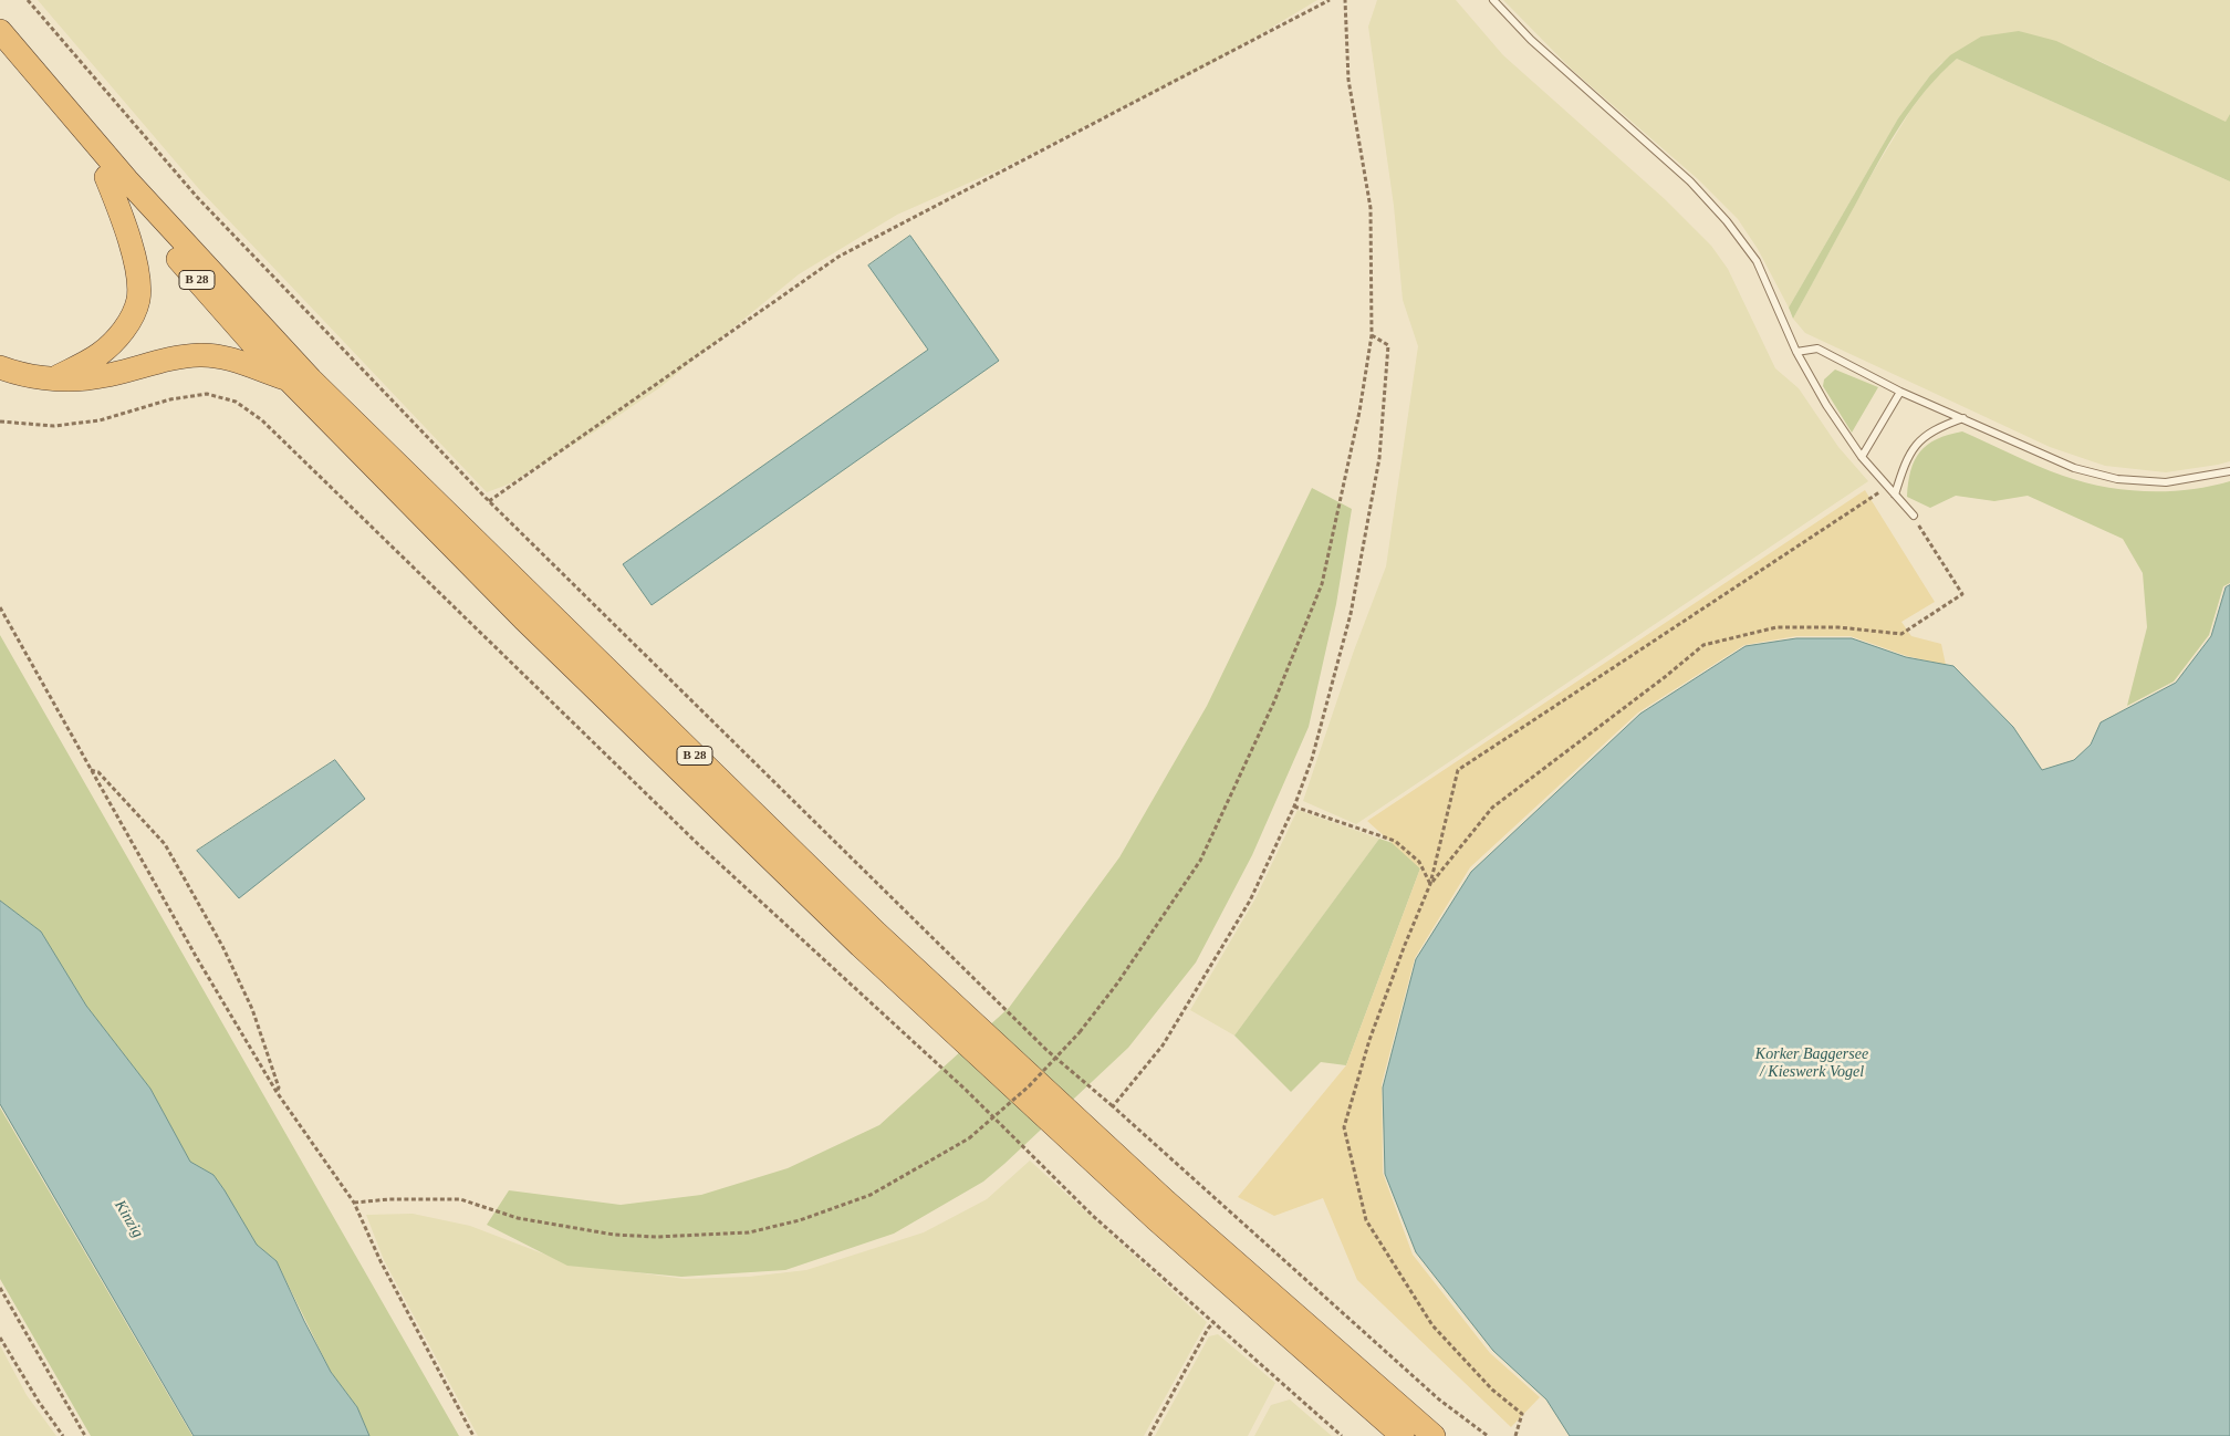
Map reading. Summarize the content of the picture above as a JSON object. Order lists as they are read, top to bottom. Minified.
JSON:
{"streets":{"highway":["B 28"]},"water":["Korker Baggersee / Kieswerk Vogel","Kinzig"]}
